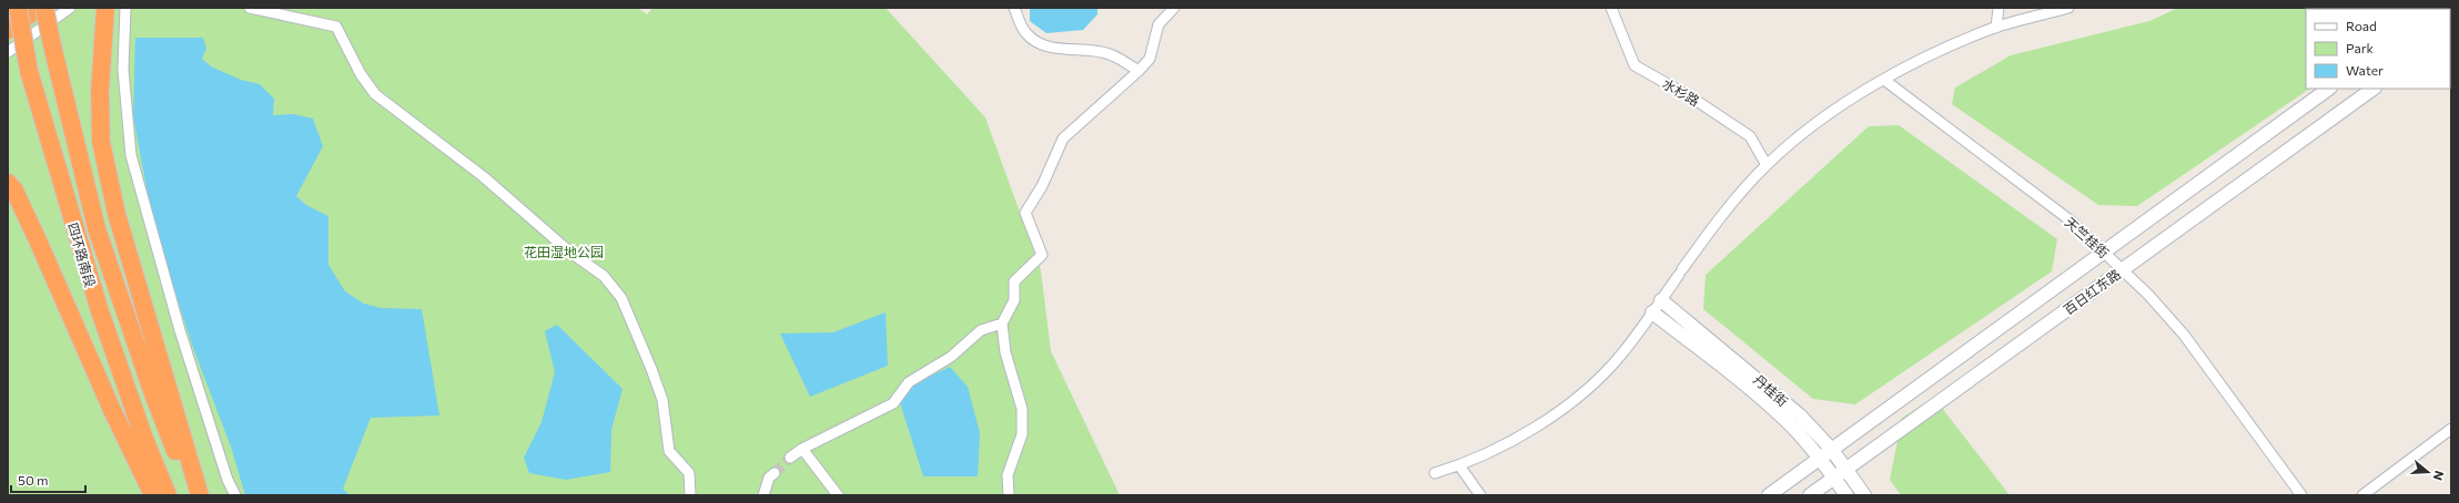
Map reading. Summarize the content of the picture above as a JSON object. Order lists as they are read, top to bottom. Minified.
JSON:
{"streets":{"highway":["四环路南段"],"street":["水杉路","天竺桂街","百日红东路","丹桂街"]},"crossings":[["天竺桂街","百日红东路"],["百日红东路","丹桂街"]],"parks":["花田湿地公园"],"legend":["Road","Park","Water"],"scale_bar":"50 m","north":"right"}
